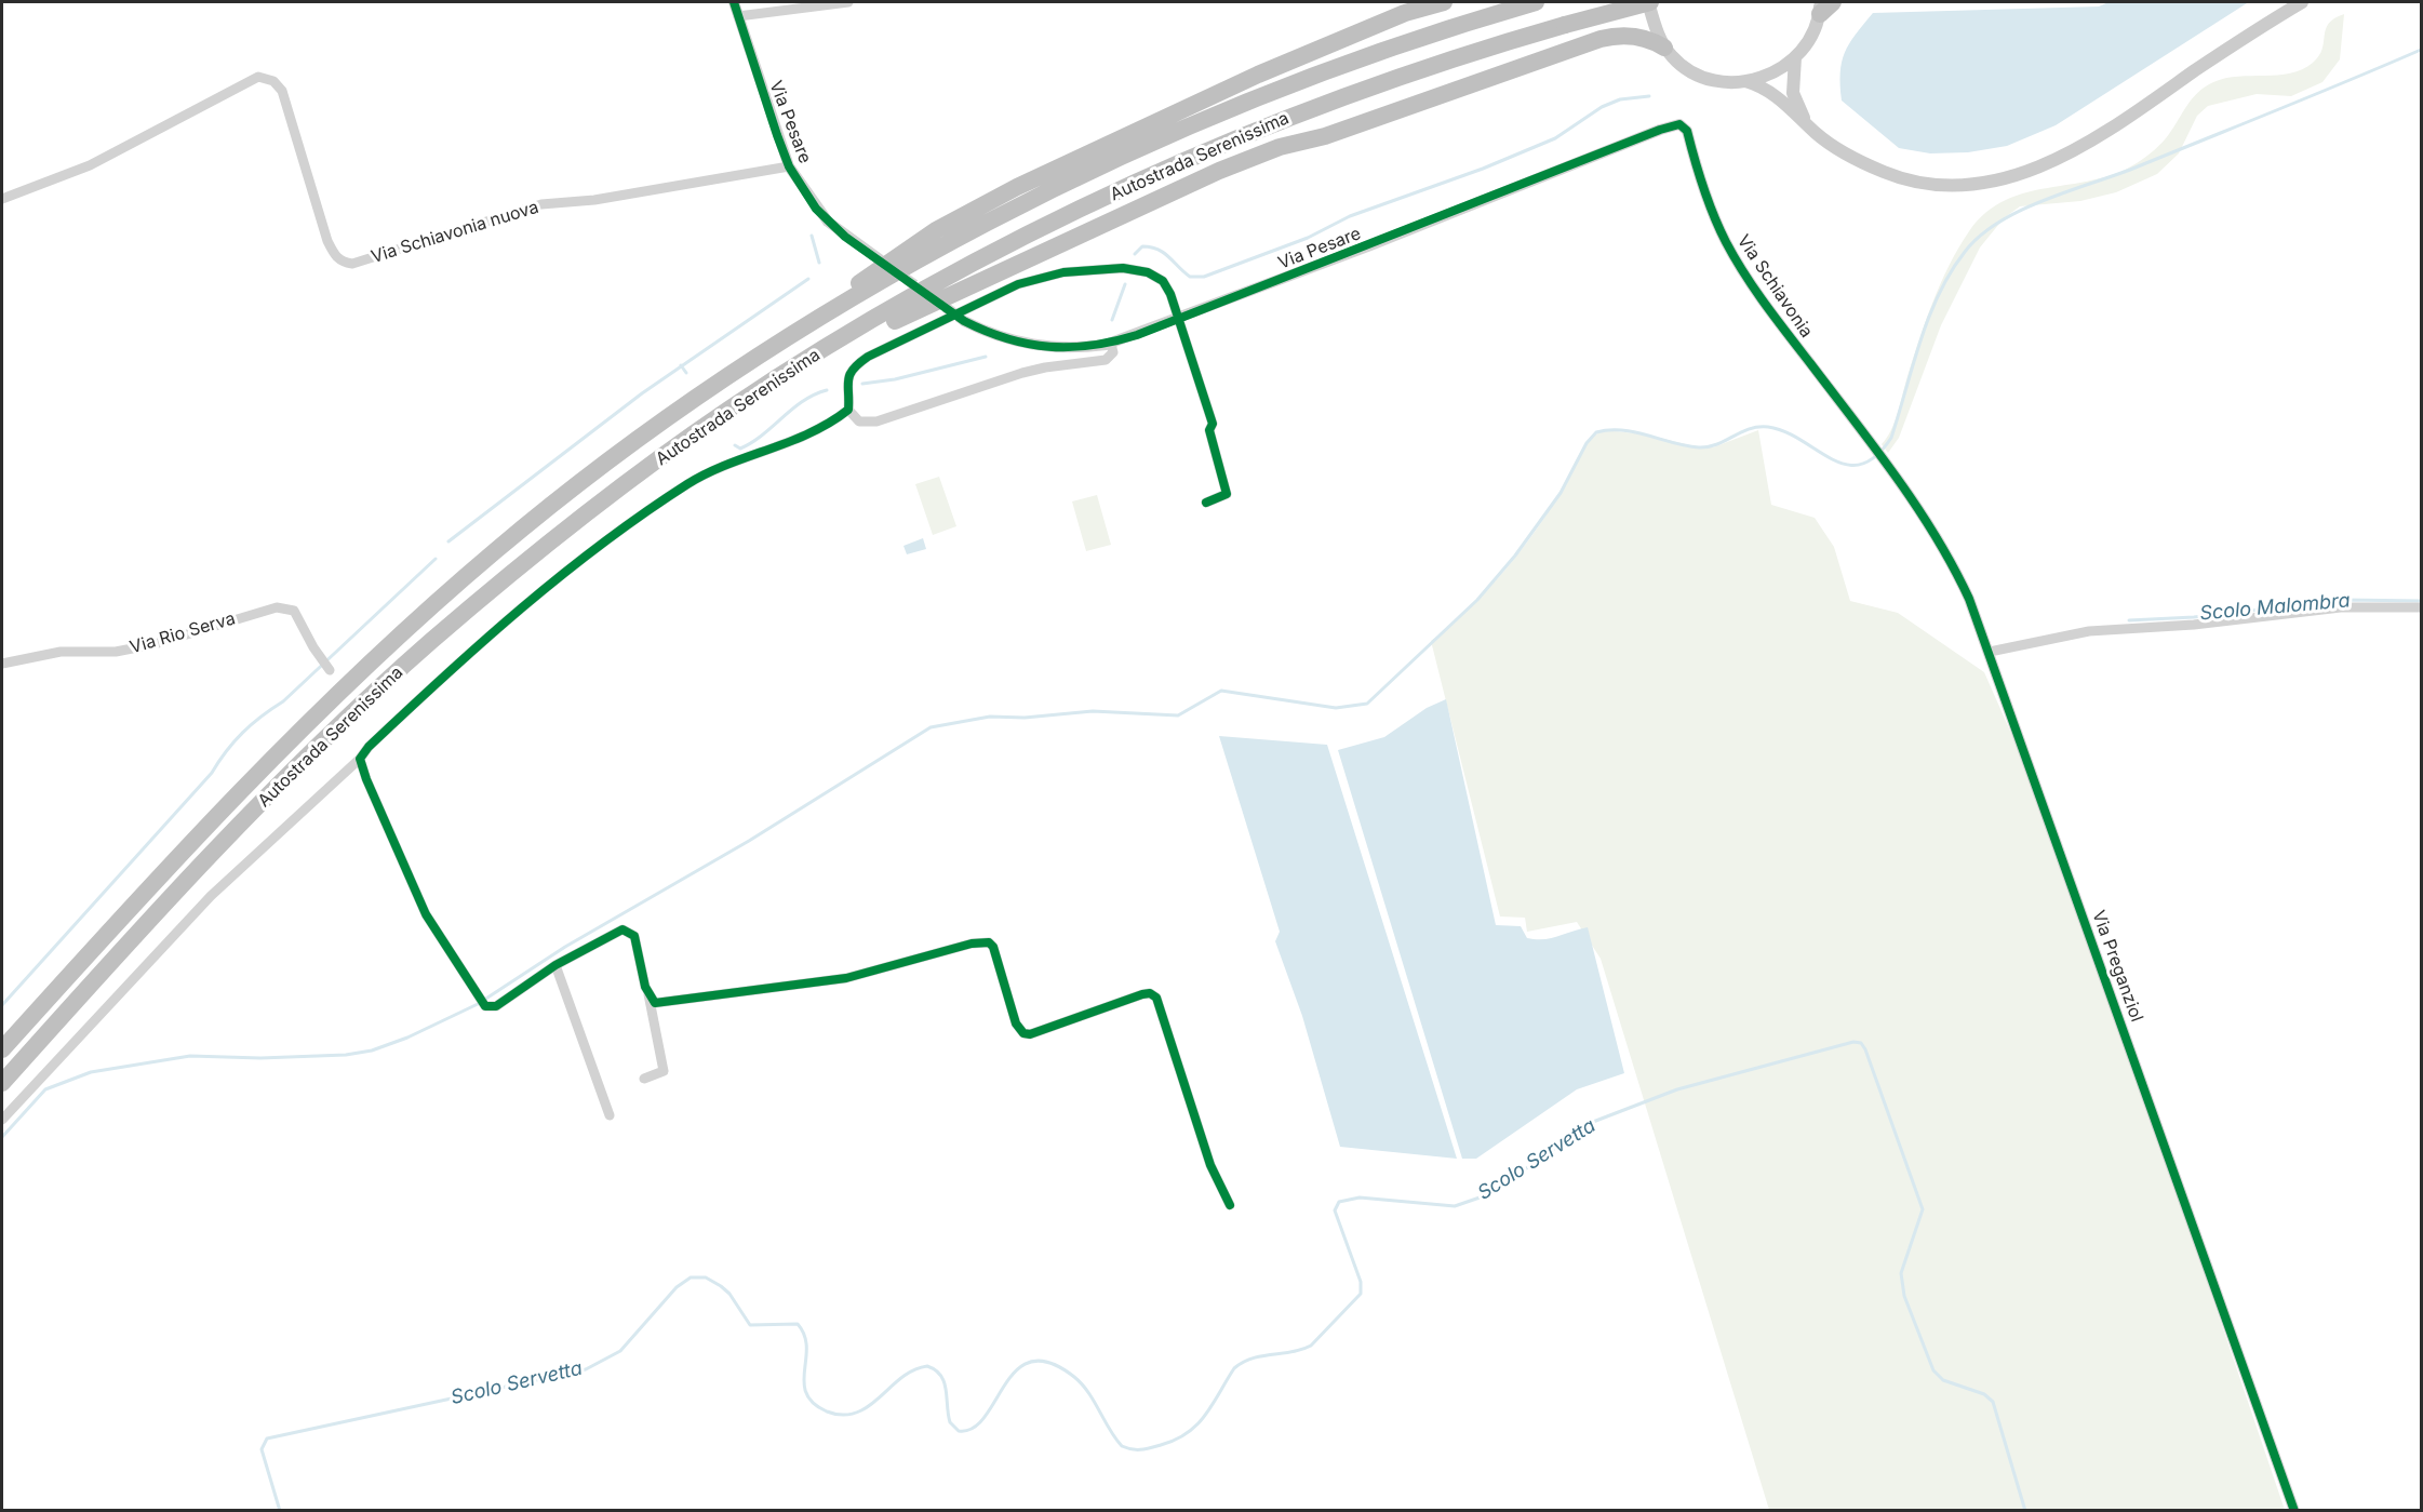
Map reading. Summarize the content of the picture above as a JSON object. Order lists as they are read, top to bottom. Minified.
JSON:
{"streets":{"highway":["Autostrada Serenissima"],"street":["Via Pesare","Via Schiavonia nuova","Via Schiavonia","Via Rio Serva","Via Preganziol"]},"crossings":[["Via Pesare","Via Schiavonia nuova"],["Via Pesare","Via Schiavonia"],["Via Schiavonia","Via Preganziol"]],"water":["Scolo Malombra","Scolo Servetta"]}
